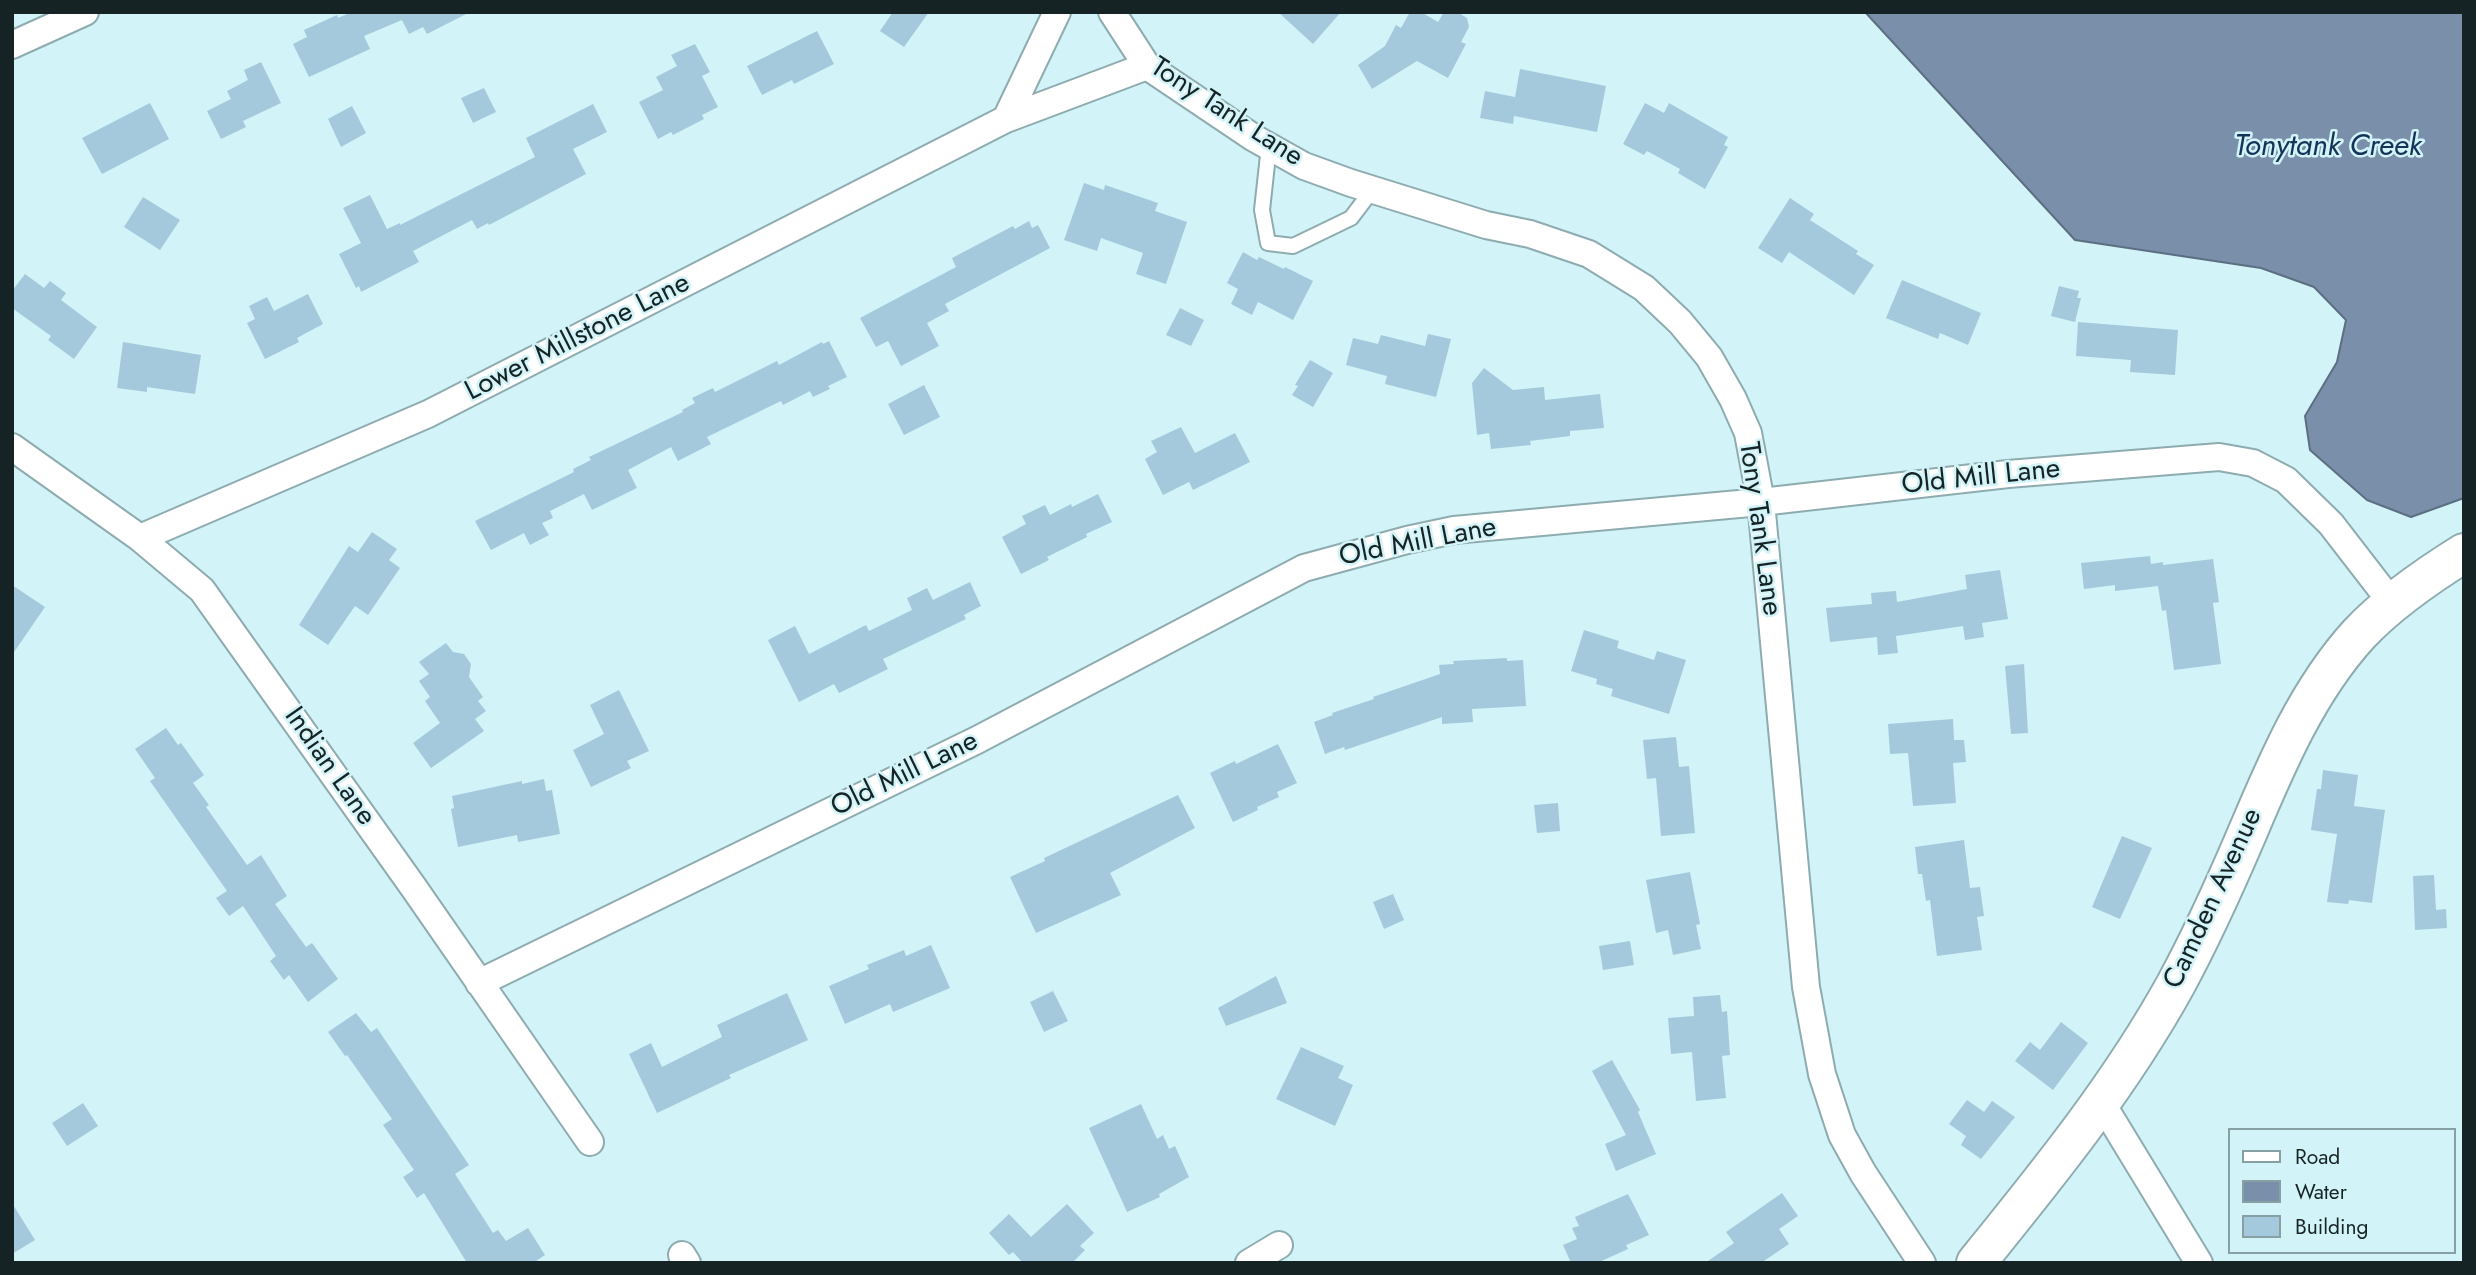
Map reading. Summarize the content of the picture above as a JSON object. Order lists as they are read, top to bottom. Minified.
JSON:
{"streets":{"street":["Tony Tank Lane","Lower Millstone Lane","Old Mill Lane","Indian Lane","Camden Avenue"]},"crossings":[["Tony Tank Lane","Lower Millstone Lane"],["Tony Tank Lane","Old Mill Lane"],["Lower Millstone Lane","Indian Lane"],["Old Mill Lane","Indian Lane"],["Old Mill Lane","Camden Avenue"]],"water":["Tonytank Creek"],"legend":["Road","Water","Building"]}
